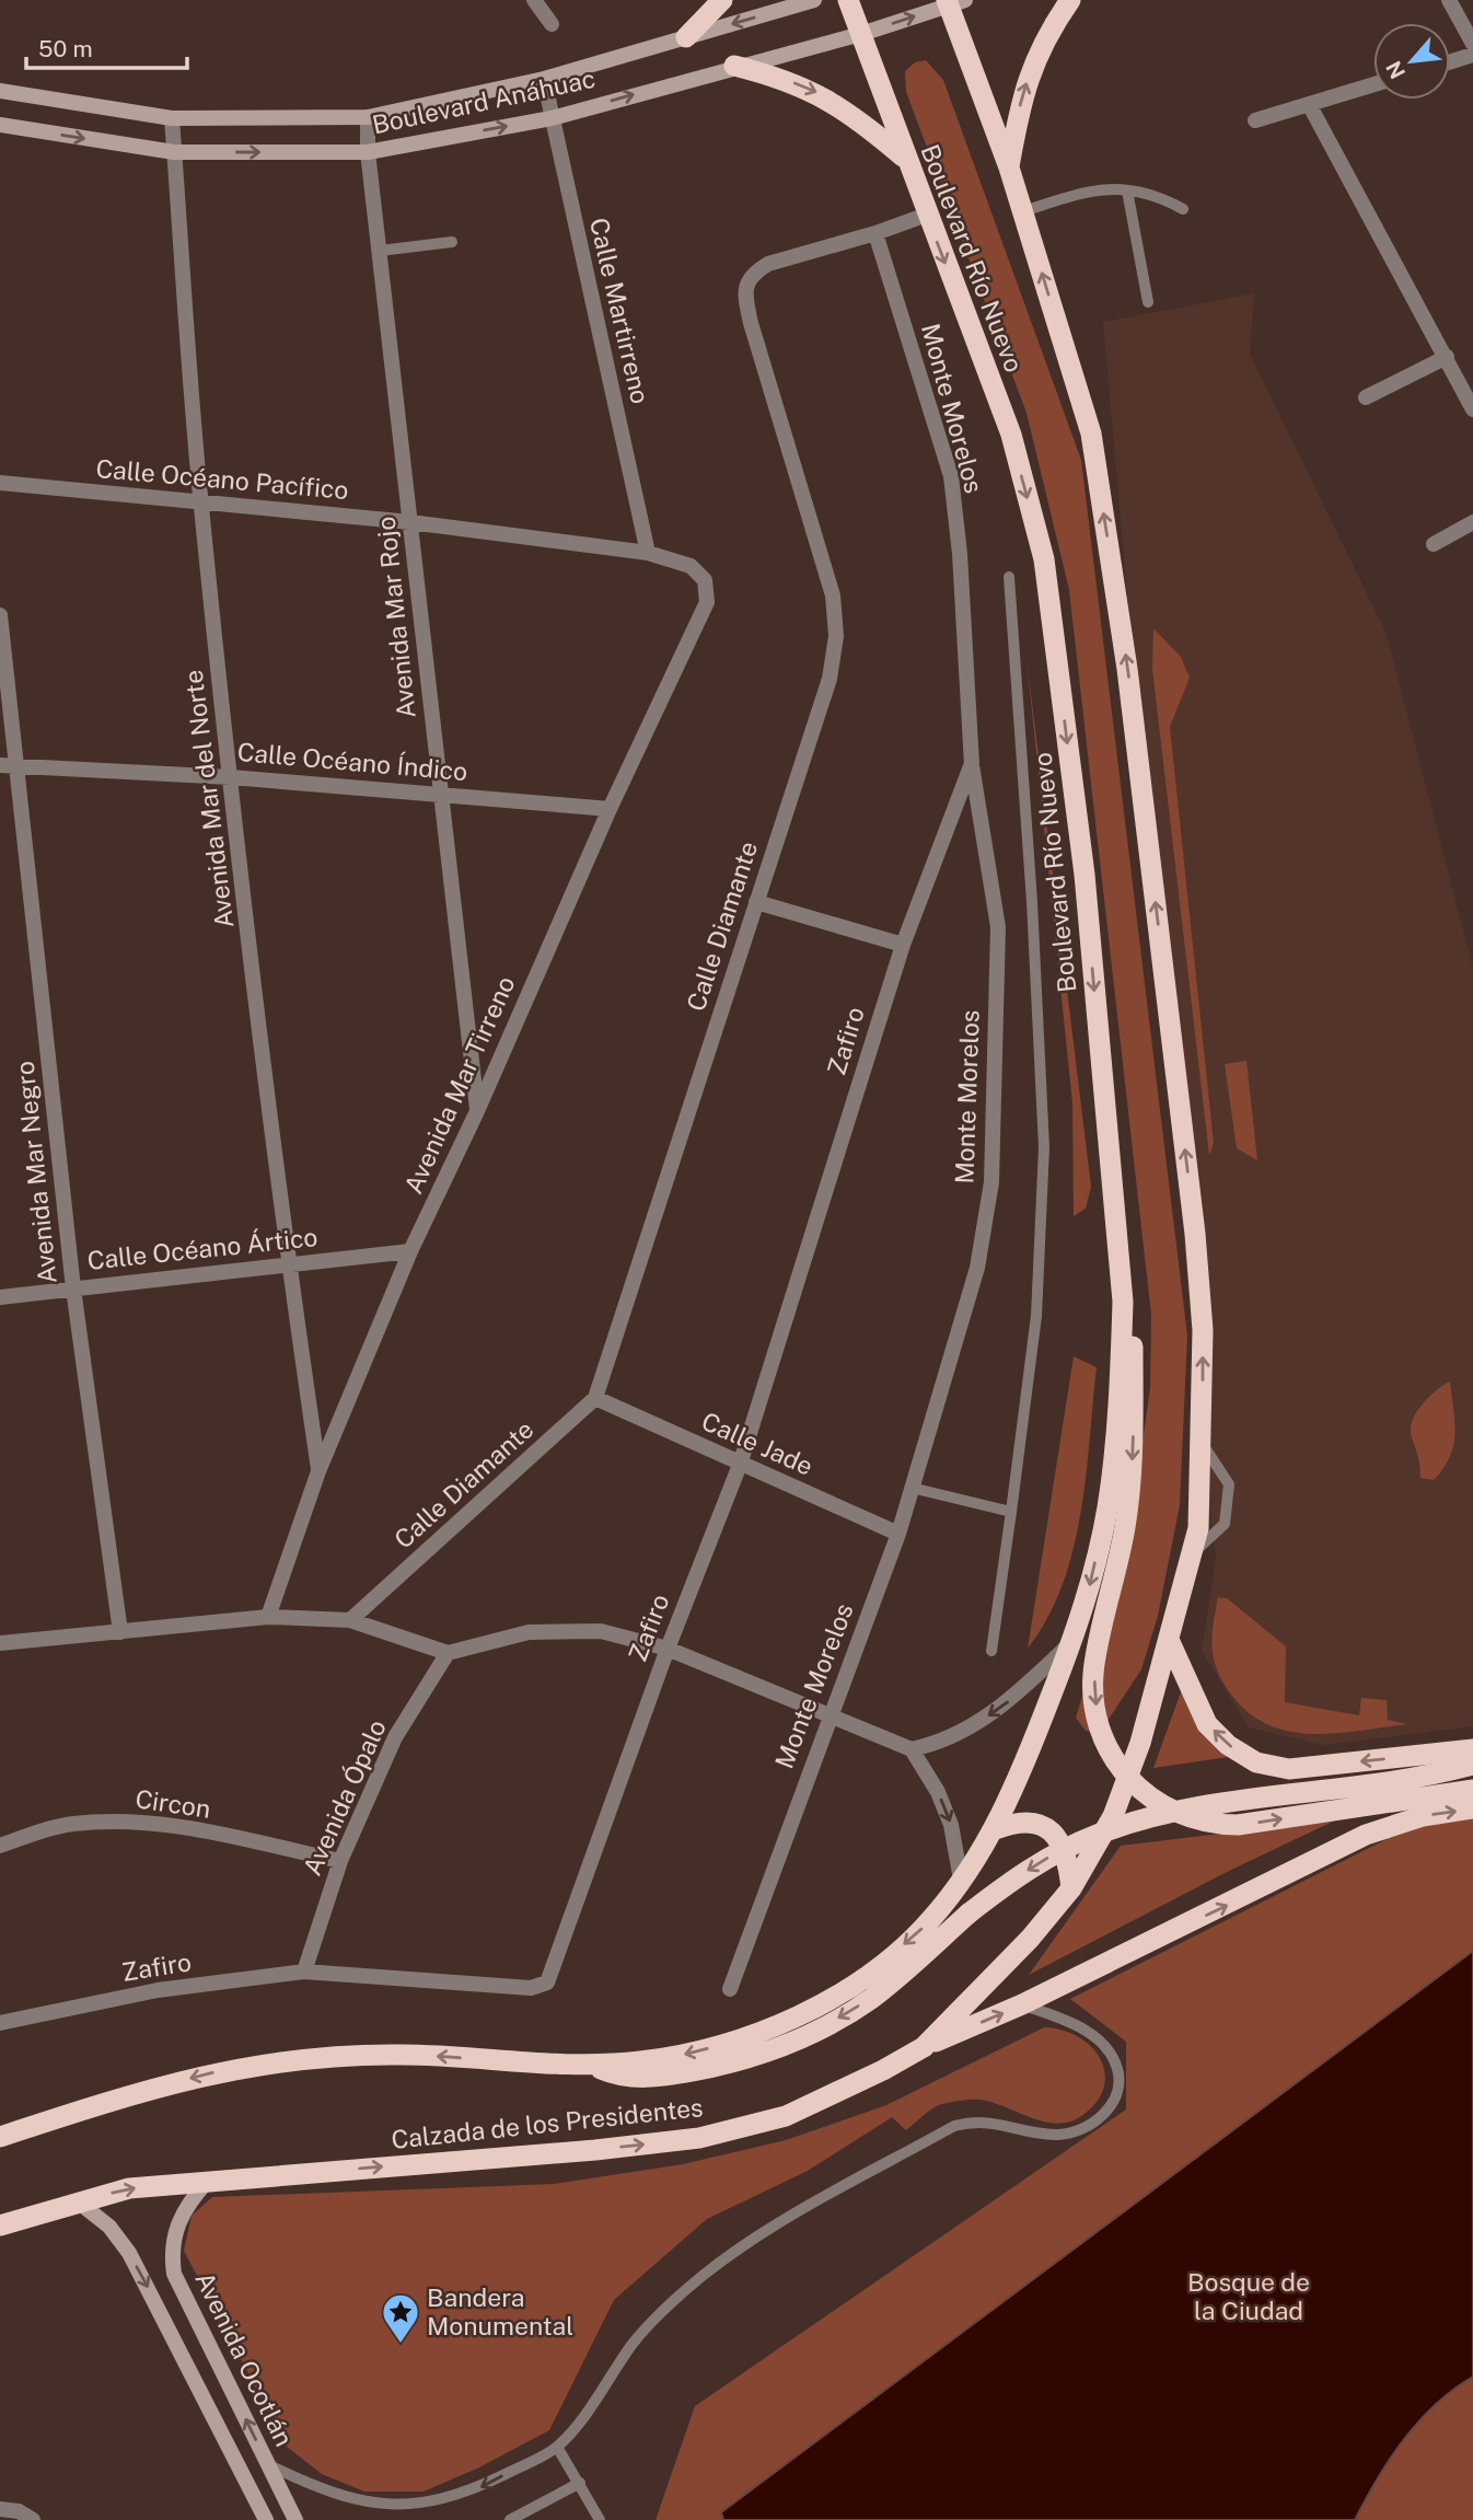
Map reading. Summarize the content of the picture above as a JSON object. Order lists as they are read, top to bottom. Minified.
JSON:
{"streets":{"highway":["Boulevard Río Nuevo","Calzada de los Presidentes"],"main road":["Boulevard Anáhuac","Avenida Ocotlán"],"street":["Calle Martirreno","Monte Morelos","Calle Océano Pacífico","Avenida Mar Rojo","Calle Océano Índico","Avenida Mar del Norte","Calle Diamante","Zafiro","Avenida Mar Tirreno","Avenida Mar Negro","Calle Océano Ártico","Calle Jade","Avenida Ópalo","Circon"]},"crossings":[["Boulevard Anáhuac","Boulevard Río Nuevo"],["Boulevard Anáhuac","Calle Martirreno"],["Boulevard Anáhuac","Avenida Mar Rojo"],["Boulevard Anáhuac","Avenida Mar del Norte"],["Boulevard Río Nuevo","Calzada de los Presidentes"],["Calle Martirreno","Calle Océano Pacífico"],["Monte Morelos","Calle Diamante"],["Monte Morelos","Zafiro"],["Monte Morelos","Calle Jade"],["Calle Océano Pacífico","Avenida Mar Rojo"],["Calle Océano Pacífico","Avenida Mar del Norte"],["Calle Océano Pacífico","Avenida Mar Tirreno"],["Avenida Mar Rojo","Calle Océano Índico"],["Avenida Mar Rojo","Avenida Mar Tirreno"],["Calle Océano Índico","Avenida Mar del Norte"],["Calle Océano Índico","Avenida Mar Tirreno"],["Calle Océano Índico","Avenida Mar Negro"],["Avenida Mar del Norte","Avenida Mar Tirreno"],["Avenida Mar del Norte","Calle Océano Ártico"],["Calle Diamante","Calle Jade"],["Zafiro","Calle Jade"],["Zafiro","Avenida Ópalo"],["Avenida Mar Tirreno","Calle Océano Ártico"],["Avenida Mar Negro","Calle Océano Ártico"],["Avenida Ópalo","Circon"],["Calzada de los Presidentes","Avenida Ocotlán"]],"parks":["Bosque de la Ciudad"],"places":{"place":["Bandera Monumental"]},"scale_bar":"50 m","north":"bottom left"}
